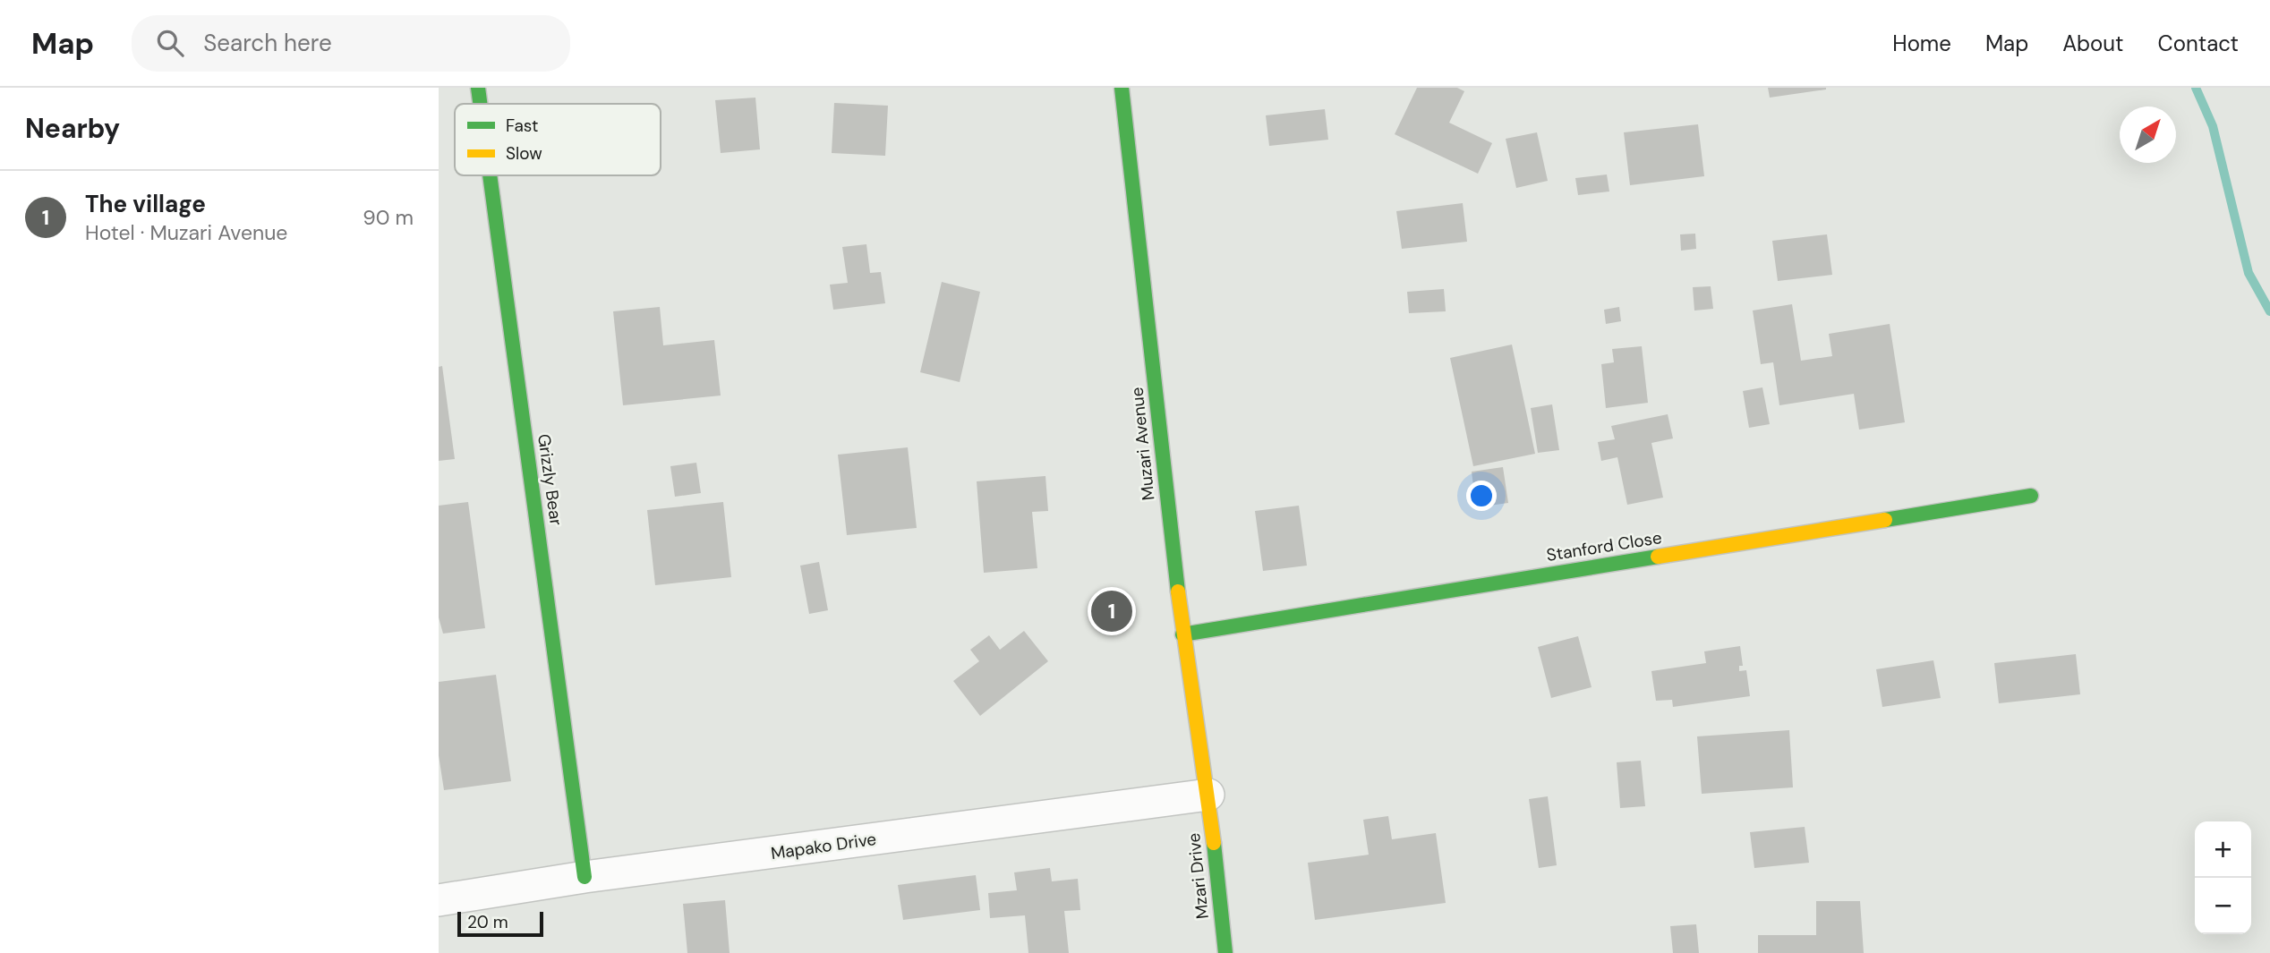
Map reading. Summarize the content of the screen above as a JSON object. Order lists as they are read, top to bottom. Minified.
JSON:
{"streets":{"street":["Muzari Avenue","Grizzly Bear","Stanford Close","Mapako Drive","Mzari Drive"]},"crossings":[["Muzari Avenue","Stanford Close"],["Muzari Avenue","Mapako Drive"],["Muzari Avenue","Mzari Drive"],["Grizzly Bear","Mapako Drive"],["Mapako Drive","Mzari Drive"]],"legend":["Fast","Slow"],"scale_bar":"20 m","north":"top right","page":{"header":"Map","search":"Search here","nav":["Home","Map","About","Contact"],"heading":"Nearby","list":[{"mark":"1","name":"The village","note":"Hotel · Muzari Avenue","value":"90 m"}],"pins":"1","map_buttons":["+","−"],"scale":"20 m"}}
